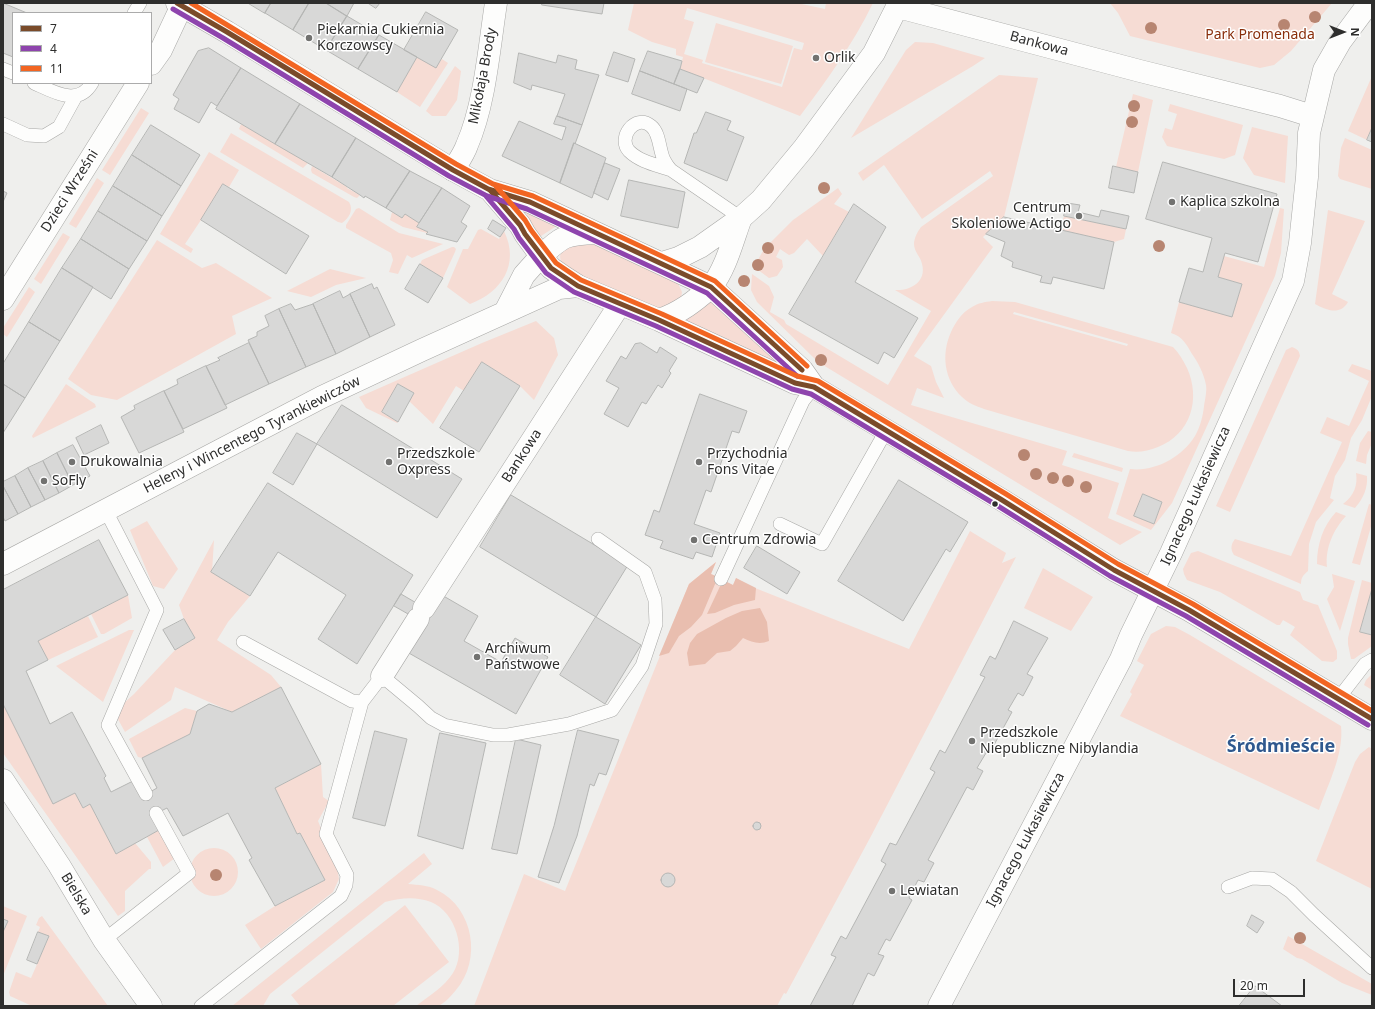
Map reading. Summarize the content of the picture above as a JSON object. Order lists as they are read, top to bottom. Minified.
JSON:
{"streets":{"street":["Bankowa","Mikołaja Brody","Dzieci Wrześni","Heleny i Wincentego Tyrankiewiczów","Ignacego Łukasiewicza","Bielska"]},"crossings":[["Bankowa","Ignacego Łukasiewicza"]],"districts":["Śródmieście"],"parks":["Park Promenada"],"places":["Piekarnia Cukiernia Korczowscy","Orlik","Kaplica szkolna","Centrum Skoleniowe Actigo","Drukowalnia","Przedszkole Oxpress","Przychodnia Fons Vitae","SoFly","Centrum Zdrowia","Archiwum Państwowe","Przedszkole Niepubliczne Nibylandia","Lewiatan"],"lines":["transit line 7","transit line 11","transit line 4"],"legend":["7","4","11"],"scale_bar":"20 m","north":"right"}
